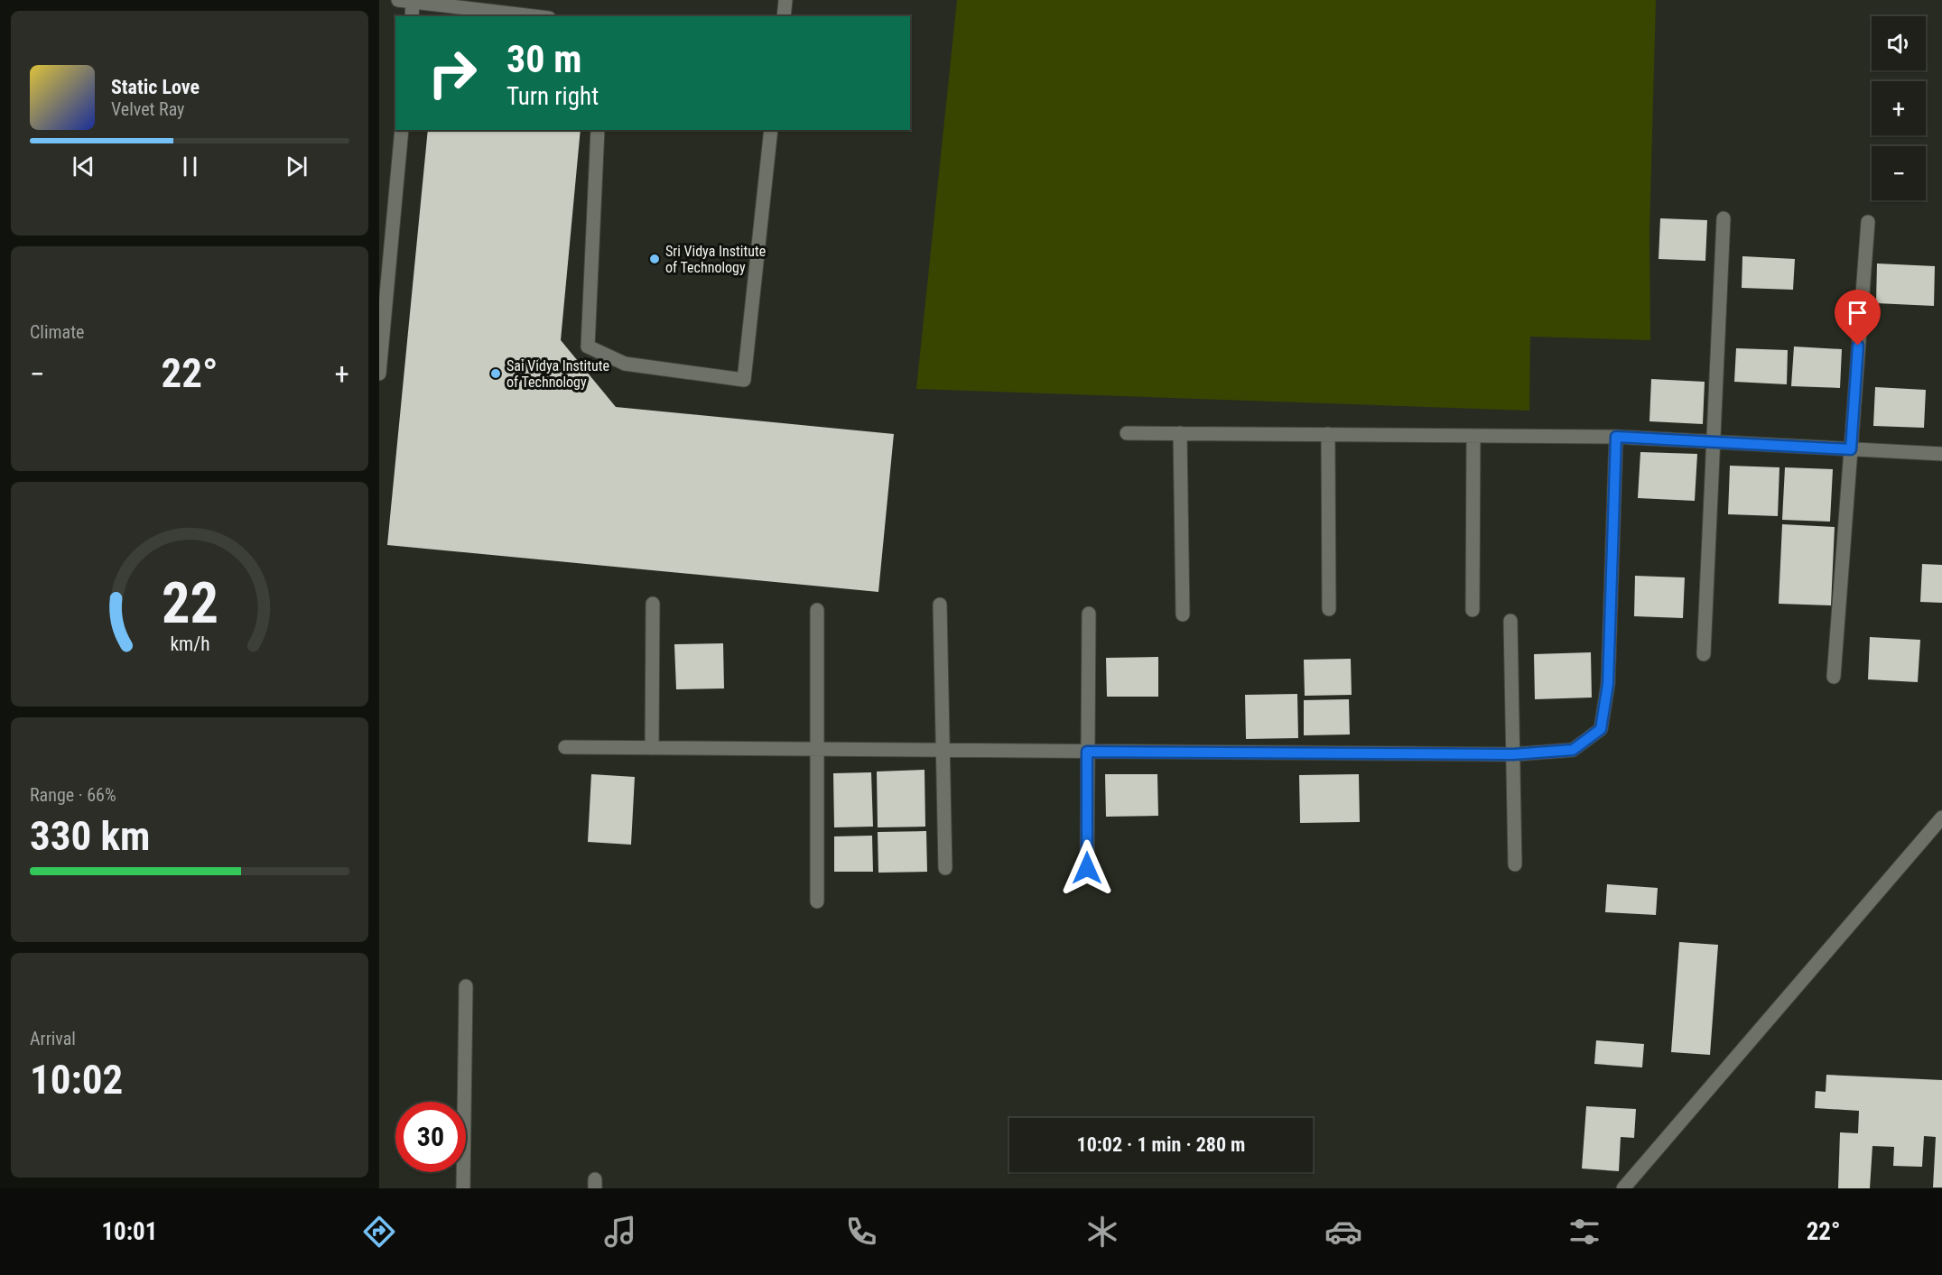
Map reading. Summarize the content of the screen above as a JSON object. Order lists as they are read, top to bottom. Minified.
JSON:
{"places":["Sri Vidya Institute of Technology","Sai Vidya Institute of Technology"],"page":{"map_buttons":["+","−"],"turn":["30 m","Turn right"],"song":["Static Love","Velvet Ray"],"tile":["Climate",["Range · 66%","330 km"],["Arrival","10:02"]],"heat":["−","22°","+"],"limit":"30","trip":"10:02 · 1 min · 280 m","tabs":["10:01","22°"],"gauge":["22","km/h"]}}
